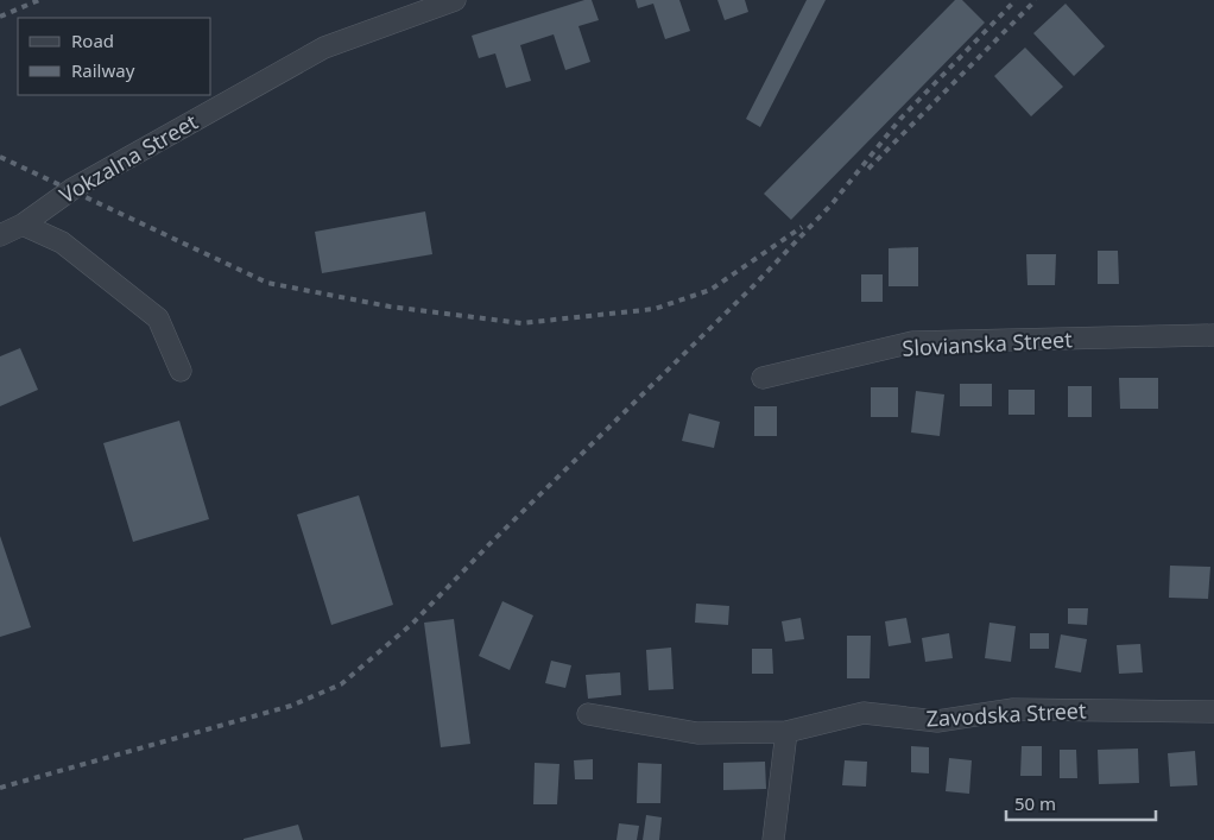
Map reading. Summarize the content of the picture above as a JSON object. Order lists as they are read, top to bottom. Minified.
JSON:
{"streets":{"street":["Vokzalna Street","Slovianska Street","Zavodska Street"]},"legend":["Road","Railway"],"scale_bar":"50 m"}
